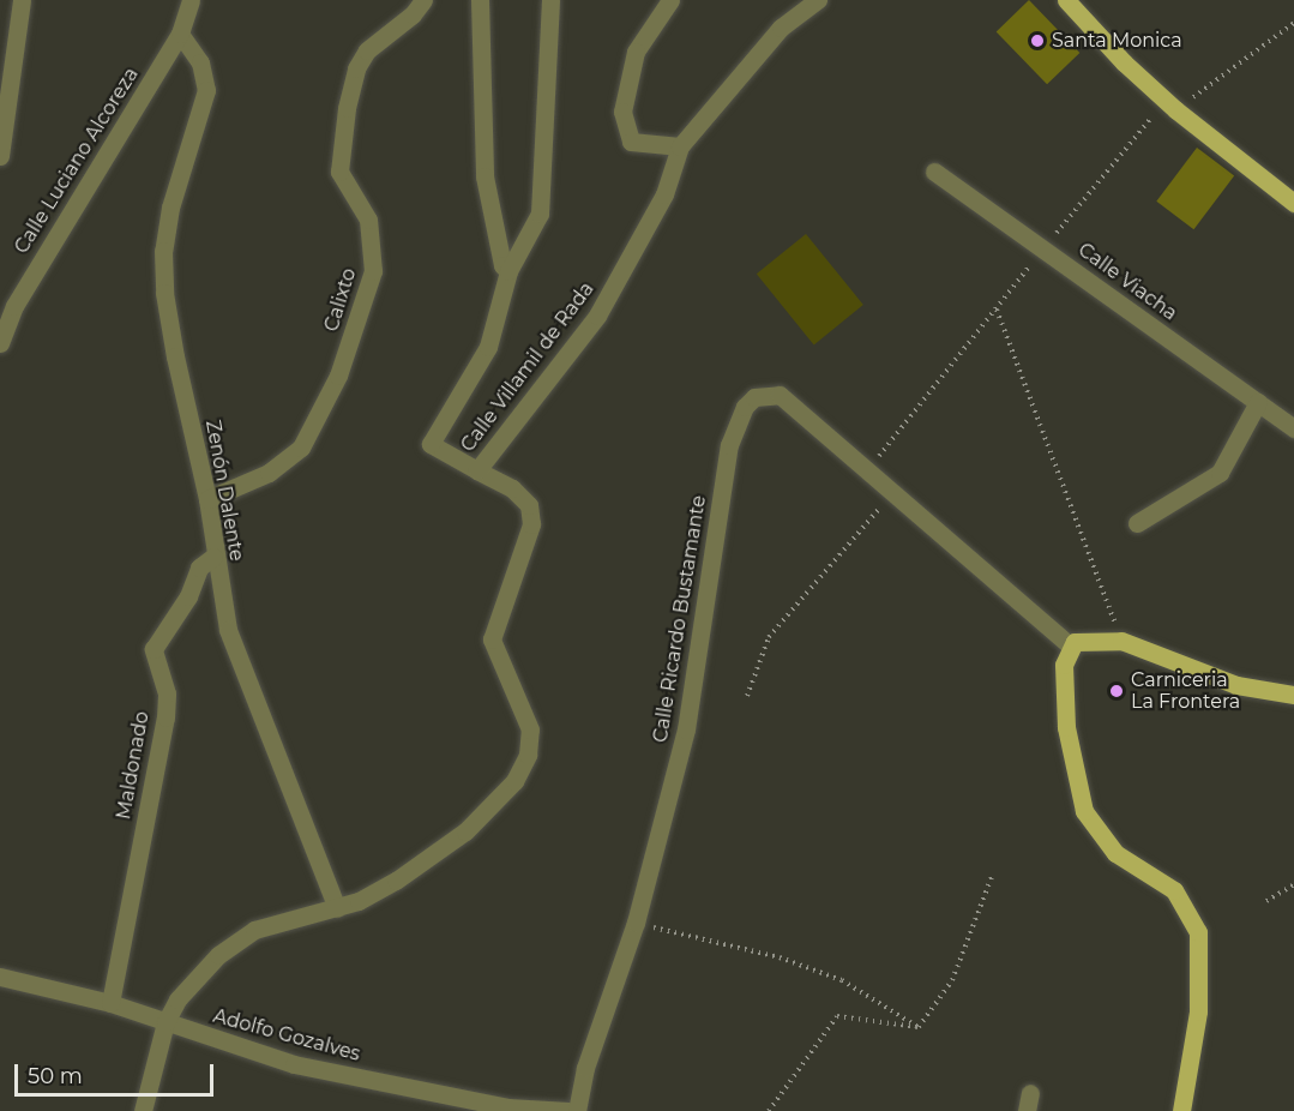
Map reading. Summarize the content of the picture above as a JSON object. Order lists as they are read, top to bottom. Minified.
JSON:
{"streets":{"street":["Calle Luciano Alcoreza","Calle Viacha","Calixto","Calle Villamil de Rada","Zenón Dalente","Calle Ricardo Bustamante","Maldonado","Adolfo Gozalves"]},"crossings":[["Calle Luciano Alcoreza","Zenón Dalente"],["Calixto","Zenón Dalente"],["Calle Villamil de Rada","Zenón Dalente"],["Calle Villamil de Rada","Adolfo Gozalves"],["Zenón Dalente","Maldonado"],["Maldonado","Adolfo Gozalves"]],"places":["Santa Monica","Carniceria La Frontera"],"scale_bar":"50 m"}
